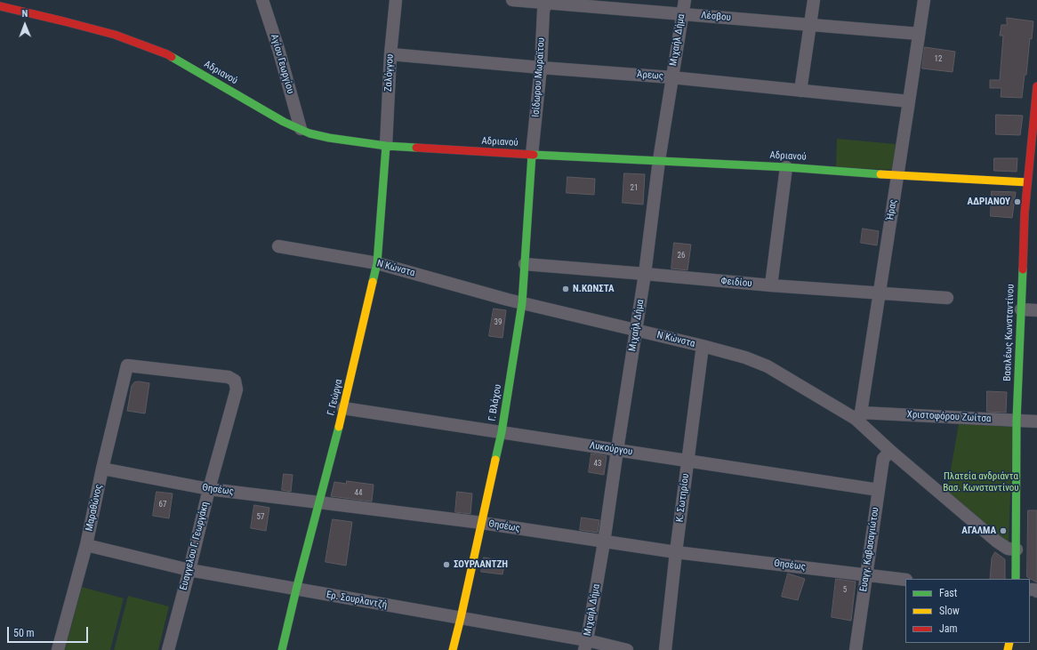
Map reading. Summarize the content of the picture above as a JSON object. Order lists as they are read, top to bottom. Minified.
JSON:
{"streets":{"street":["Λέσβου","Μιχαήλ Δήμα","Αγίου Γεωργίου","Αδριανού","Ζαλόγγου","Άρεως","Ισίδωρου Μωραϊτου","Ήρας","Ν Κώνστα","Φειδίου","Βασιλέως Κωνσταντίνου","Γ. Γεώργα","Γ. Βλάχου","Χριστοφόρου Ζωίτσα","Λυκούργου","Θησέως","Κ. Σωτηρίου","Μαραθώνος","Ευαγγελου Γ. Γεωργάκη","Ευαγγ. Καβασαγιώτου","Ερ. Σουρλαντζή"]},"crossings":[["Λέσβου","Μιχαήλ Δήμα"],["Λέσβου","Ισίδωρου Μωραϊτου"],["Λέσβου","Ήρας"],["Μιχαήλ Δήμα","Αδριανού"],["Μιχαήλ Δήμα","Άρεως"],["Μιχαήλ Δήμα","Ν Κώνστα"],["Μιχαήλ Δήμα","Φειδίου"],["Μιχαήλ Δήμα","Λυκούργου"],["Μιχαήλ Δήμα","Θησέως"],["Μιχαήλ Δήμα","Ερ. Σουρλαντζή"],["Αγίου Γεωργίου","Αδριανού"],["Αδριανού","Ζαλόγγου"],["Αδριανού","Ισίδωρου Μωραϊτου"],["Αδριανού","Ήρας"],["Αδριανού","Βασιλέως Κωνσταντίνου"],["Αδριανού","Γ. Γεώργα"],["Αδριανού","Γ. Βλάχου"],["Ζαλόγγου","Άρεως"],["Ζαλόγγου","Γ. Γεώργα"],["Άρεως","Ισίδωρου Μωραϊτου"],["Άρεως","Ήρας"],["Ισίδωρου Μωραϊτου","Γ. Βλάχου"],["Ήρας","Ν Κώνστα"],["Ήρας","Φειδίου"],["Ήρας","Χριστοφόρου Ζωίτσα"],["Ν Κώνστα","Βασιλέως Κωνσταντίνου"],["Ν Κώνστα","Γ. Γεώργα"],["Ν Κώνστα","Γ. Βλάχου"],["Ν Κώνστα","Χριστοφόρου Ζωίτσα"],["Ν Κώνστα","Κ. Σωτηρίου"],["Ν Κώνστα","Ευαγγ. Καβασαγιώτου"],["Φειδίου","Γ. Βλάχου"],["Βασιλέως Κωνσταντίνου","Χριστοφόρου Ζωίτσα"],["Γ. Γεώργα","Λυκούργου"],["Γ. Γεώργα","Θησέως"],["Γ. Γεώργα","Ερ. Σουρλαντζή"],["Γ. Βλάχου","Λυκούργου"],["Γ. Βλάχου","Θησέως"],["Γ. Βλάχου","Ερ. Σουρλαντζή"],["Λυκούργου","Κ. Σωτηρίου"],["Λυκούργου","Ευαγγ. Καβασαγιώτου"],["Θησέως","Κ. Σωτηρίου"],["Θησέως","Μαραθώνος"],["Θησέως","Ευαγγελου Γ. Γεωργάκη"],["Θησέως","Ευαγγ. Καβασαγιώτου"],["Μαραθώνος","Ευαγγελου Γ. Γεωργάκη"],["Μαραθώνος","Ερ. Σουρλαντζή"],["Ευαγγελου Γ. Γεωργάκη","Ερ. Σουρλαντζή"]],"parks":["Πλατεία ανδριάντα Βασ. Κωνσταντίνου"],"places":["ΑΔΡΙΑΝΟΥ","Ν.ΚΩΝΣΤΑ","ΑΓΑΛΜΑ","ΣΟΥΡΛΑΝΤΖΗ"],"house_numbers":["12","21","26","39","43","44","67","57","5"],"legend":["Fast","Slow","Jam"],"scale_bar":"50 m","north":"top"}
